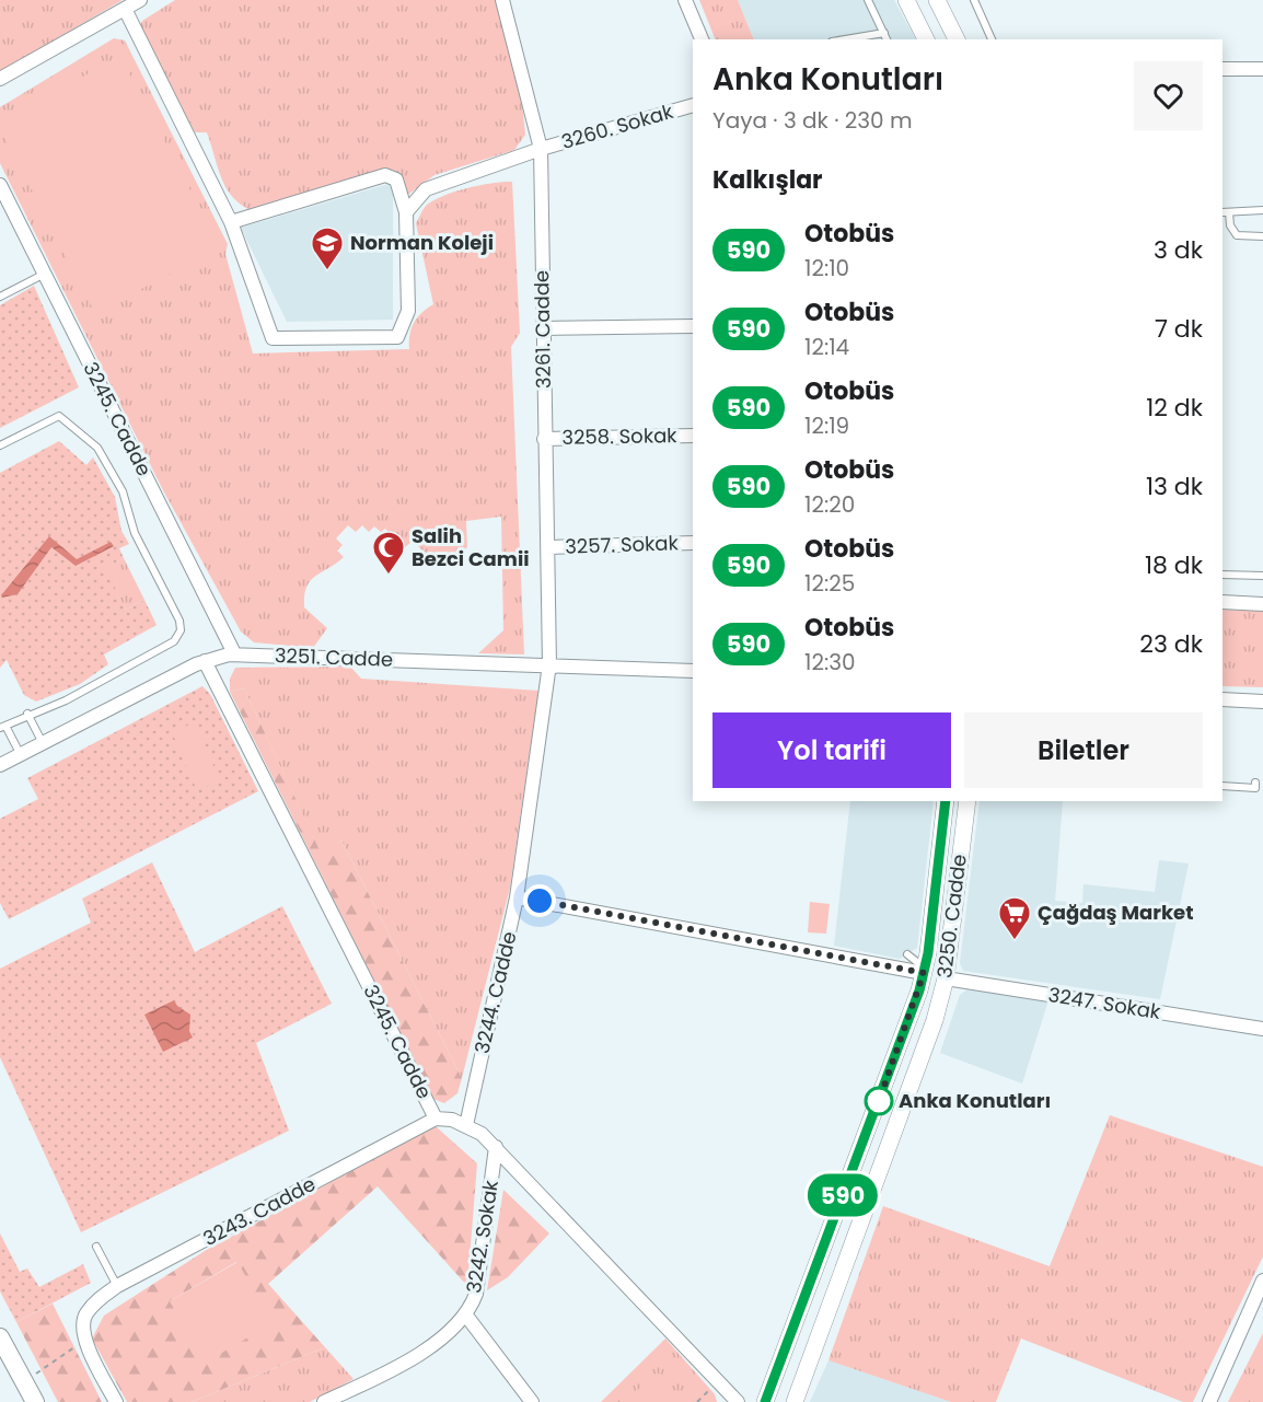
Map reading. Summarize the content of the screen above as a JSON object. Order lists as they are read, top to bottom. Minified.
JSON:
{"streets":{"street":["3260. Sokak","3261. Cadde","3245. Cadde","3258. Sokak","3257. Sokak","3251. Cadde","3250. Cadde","3244. Cadde","3247. Sokak","3243. Cadde","3242. Sokak"]},"crossings":[["3260. Sokak","3261. Cadde"],["3261. Cadde","3258. Sokak"],["3261. Cadde","3257. Sokak"],["3261. Cadde","3251. Cadde"],["3261. Cadde","3244. Cadde"],["3245. Cadde","3251. Cadde"],["3245. Cadde","3244. Cadde"],["3245. Cadde","3243. Cadde"],["3245. Cadde","3242. Sokak"],["3251. Cadde","3244. Cadde"],["3250. Cadde","3247. Sokak"]],"places":{"school or university":["Norman Koleji"],"mosque":["Salih Bezci Camii"],"supermarket":["Çağdaş Market"],"other":["Anka Konutları"]},"lines":["bus line 590"],"page":{"on_map":"590","heading":[["Anka Konutları","Yaya · 3 dk · 230 m"],"Kalkışlar"],"list":[{"mark":"590","name":"Otobüs","note":"12:10","value":"3 dk"},{"mark":"590","name":"Otobüs","note":"12:14","value":"7 dk"},{"mark":"590","name":"Otobüs","note":"12:19","value":"12 dk"},{"mark":"590","name":"Otobüs","note":"12:20","value":"13 dk"},{"mark":"590","name":"Otobüs","note":"12:25","value":"18 dk"},{"mark":"590","name":"Otobüs","note":"12:30","value":"23 dk"}],"buttons":["Yol tarifi","Biletler"]}}
